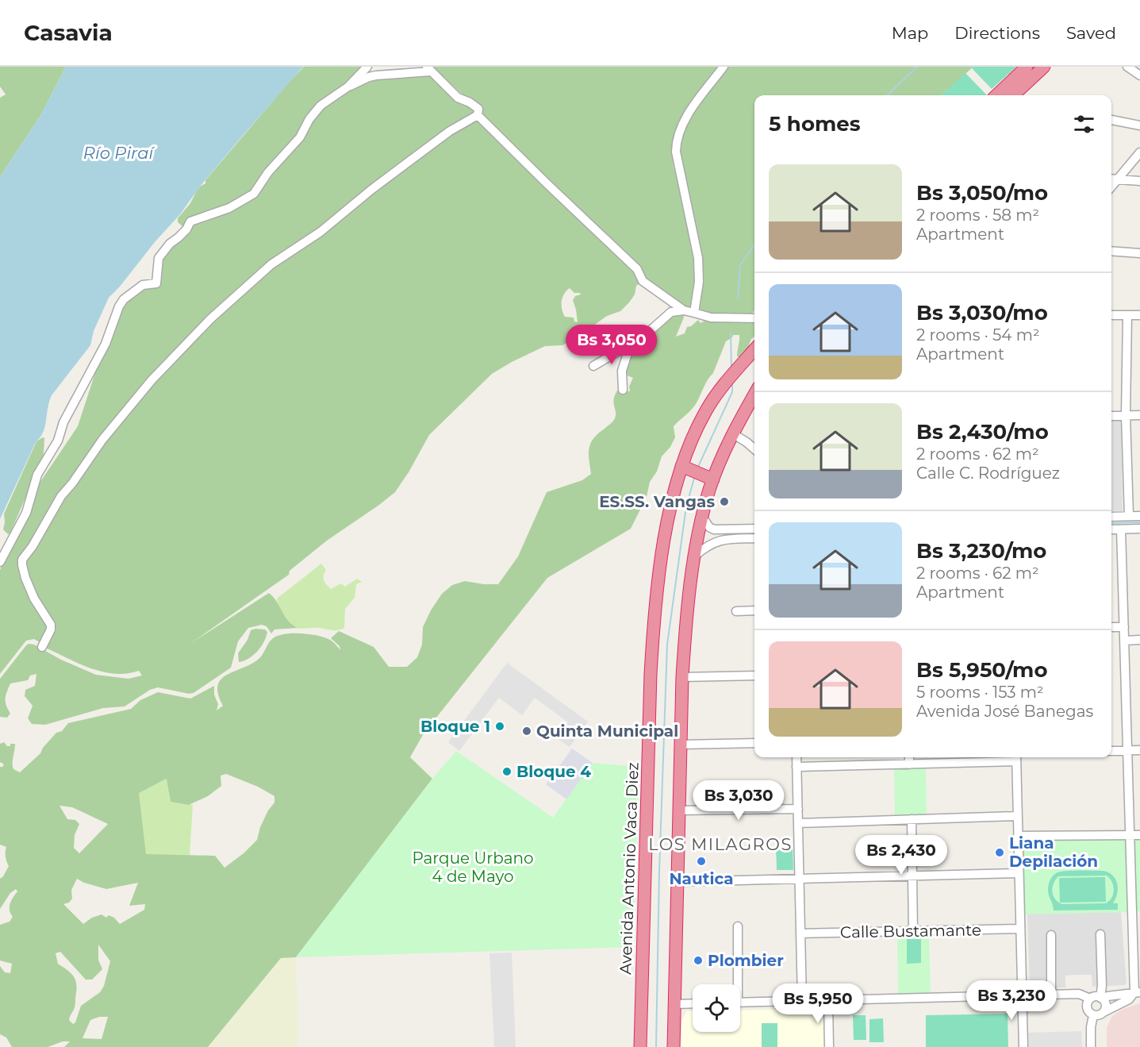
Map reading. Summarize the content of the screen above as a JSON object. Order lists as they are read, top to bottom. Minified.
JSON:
{"streets":{"highway":["Avenida Antonio Vaca Diez"],"street":["Calle Bustamante"]},"districts":["LOS MILAGROS"],"water":["Río Piraí"],"parks":["Parque Urbano 4 de Mayo"],"places":["ES.SS. Vangas","Bloque 1","Quinta Municipal","Bloque 4","Liana Depilación","Nautica","Plombier"],"page":{"header":"Casavia","nav":["Map","Directions","Saved"],"heading":"5 homes","list":[{"name":"Bs 3,050/mo","note":"2 rooms · 58 m² · Apartment"},{"name":"Bs 3,030/mo","note":"2 rooms · 54 m² · Apartment"},{"name":"Bs 2,430/mo","note":"2 rooms · 62 m² · Calle C. Rodríguez"},{"name":"Bs 3,230/mo","note":"2 rooms · 62 m² · Apartment"},{"name":"Bs 5,950/mo","note":"5 rooms · 153 m² · Avenida José Banegas"}],"price":["Bs 3,050","Bs 3,030","Bs 2,430","Bs 3,230","Bs 5,950"]}}
